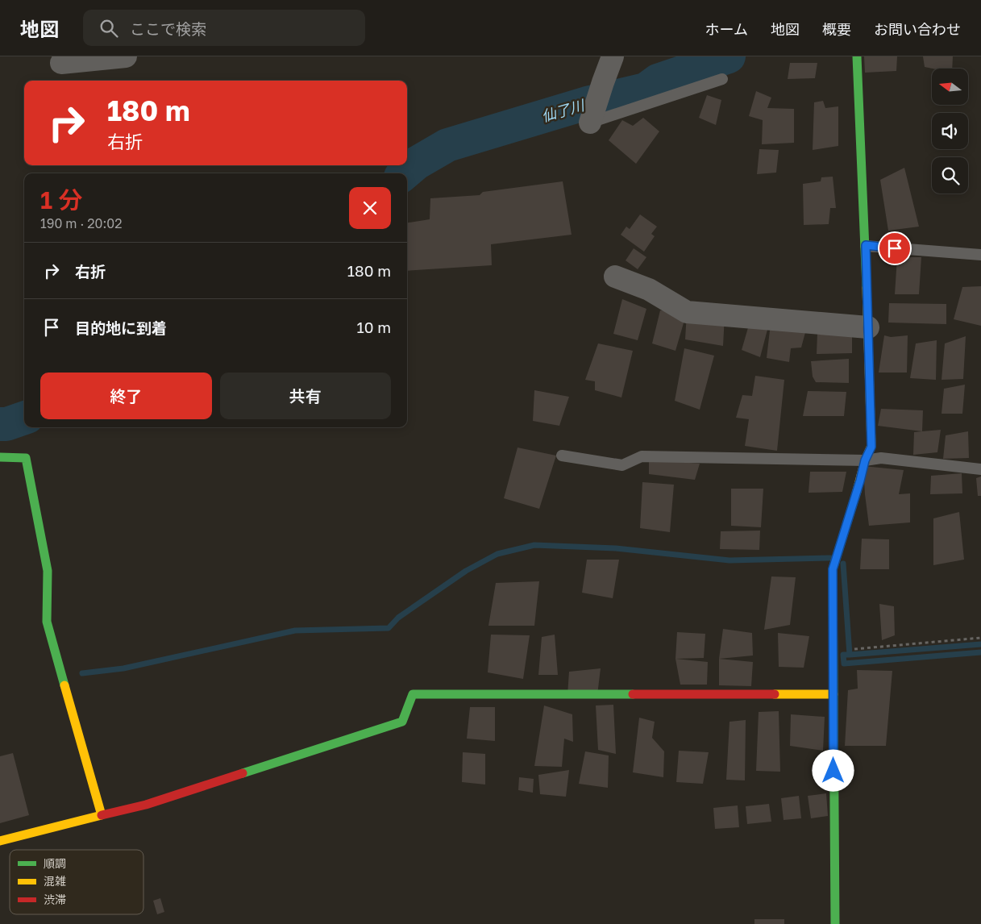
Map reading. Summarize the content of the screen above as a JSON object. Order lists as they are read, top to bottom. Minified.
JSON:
{"water":["仙了川"],"legend":["順調","混雑","渋滞"],"north":"left","page":{"header":"地図","search":"ここで検索","nav":["ホーム","地図","概要","お問い合わせ"],"turn":["180 m","右折"],"heading":["1 分","190 m · 20:02"],"list":[{"name":"右折","value":"180 m"},{"name":"目的地に到着","value":"10 m"}],"buttons":["終了","共有"]}}
